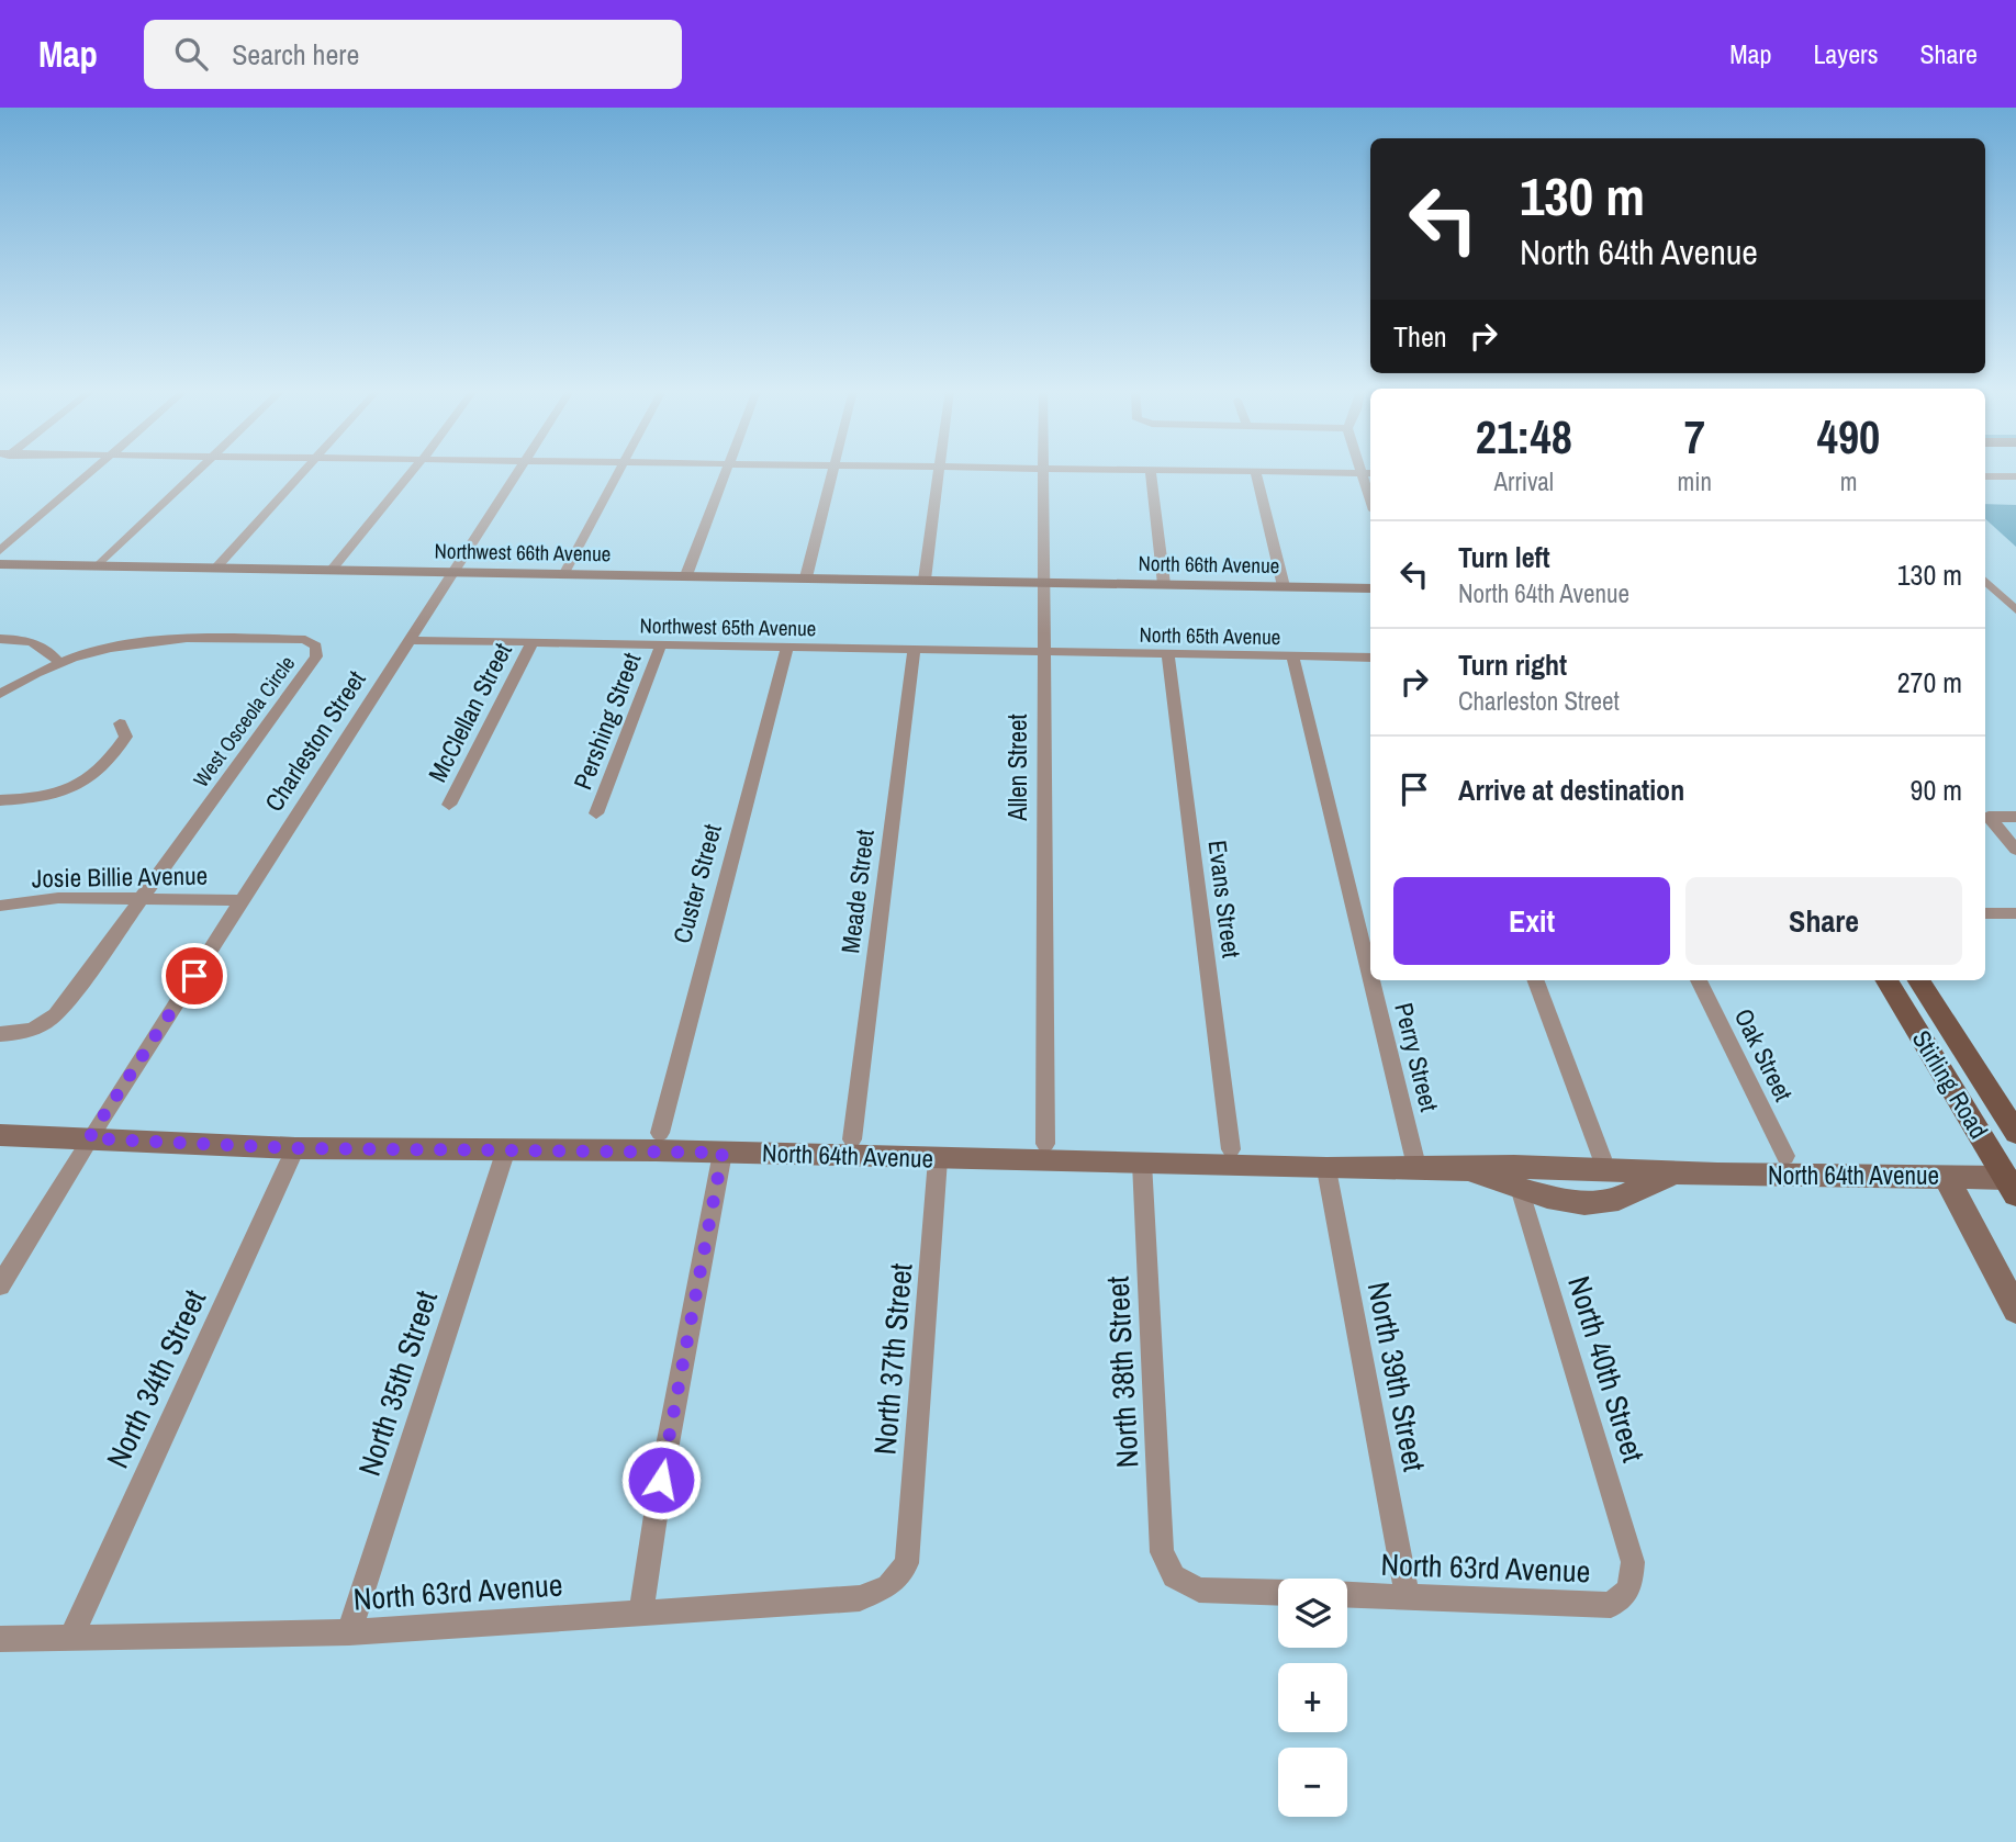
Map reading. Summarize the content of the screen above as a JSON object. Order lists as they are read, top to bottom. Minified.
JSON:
{"streets":{"main road":["Stirling Road"],"street":["Northwest 66th Avenue","North 66th Avenue","Northwest 65th Avenue","North 65th Avenue","McClellan Street","West Osceola Circle","Pershing Street","Charleston Street","Allen Street","Josie Billie Avenue","Custer Street","Meade Street","Evans Street","Oak Street","Perry Street","North 64th Avenue","North 37th Street","North 40th Street","North 38th Street","North 39th Street","North 34th Street","North 35th Street","North 63rd Avenue"]},"crossings":[["Northwest 66th Avenue","North 66th Avenue"],["Northwest 66th Avenue","Charleston Street"],["Northwest 66th Avenue","Allen Street"],["North 66th Avenue","Allen Street"],["Northwest 65th Avenue","North 65th Avenue"],["Northwest 65th Avenue","McClellan Street"],["Northwest 65th Avenue","Pershing Street"],["Northwest 65th Avenue","Charleston Street"],["Northwest 65th Avenue","Allen Street"],["Northwest 65th Avenue","Custer Street"],["Northwest 65th Avenue","Meade Street"],["North 65th Avenue","Allen Street"],["North 65th Avenue","Evans Street"],["North 65th Avenue","Perry Street"],["West Osceola Circle","Josie Billie Avenue"],["Charleston Street","Josie Billie Avenue"],["Charleston Street","North 64th Avenue"],["Stirling Road","North 64th Avenue"],["North 64th Avenue","North 37th Street"],["North 64th Avenue","North 40th Street"],["North 64th Avenue","North 38th Street"],["North 64th Avenue","North 39th Street"],["North 64th Avenue","North 34th Street"],["North 64th Avenue","North 35th Street"],["North 37th Street","North 63rd Avenue"],["North 40th Street","North 63rd Avenue"],["North 39th Street","North 63rd Avenue"],["North 34th Street","North 63rd Avenue"],["North 35th Street","North 63rd Avenue"]],"page":{"header":"Map","search":"Search here","nav":["Map","Layers","Share"],"turn":["130 m","North 64th Avenue"],"then":"Then","eta":["21:48","Arrival","7","min","490","m"],"list":[{"name":"Turn left","note":"North 64th Avenue","value":"130 m"},{"name":"Turn right","note":"Charleston Street","value":"270 m"},{"name":"Arrive at destination","value":"90 m"}],"buttons":["Exit","Share"],"map_buttons":["+","−"]}}
